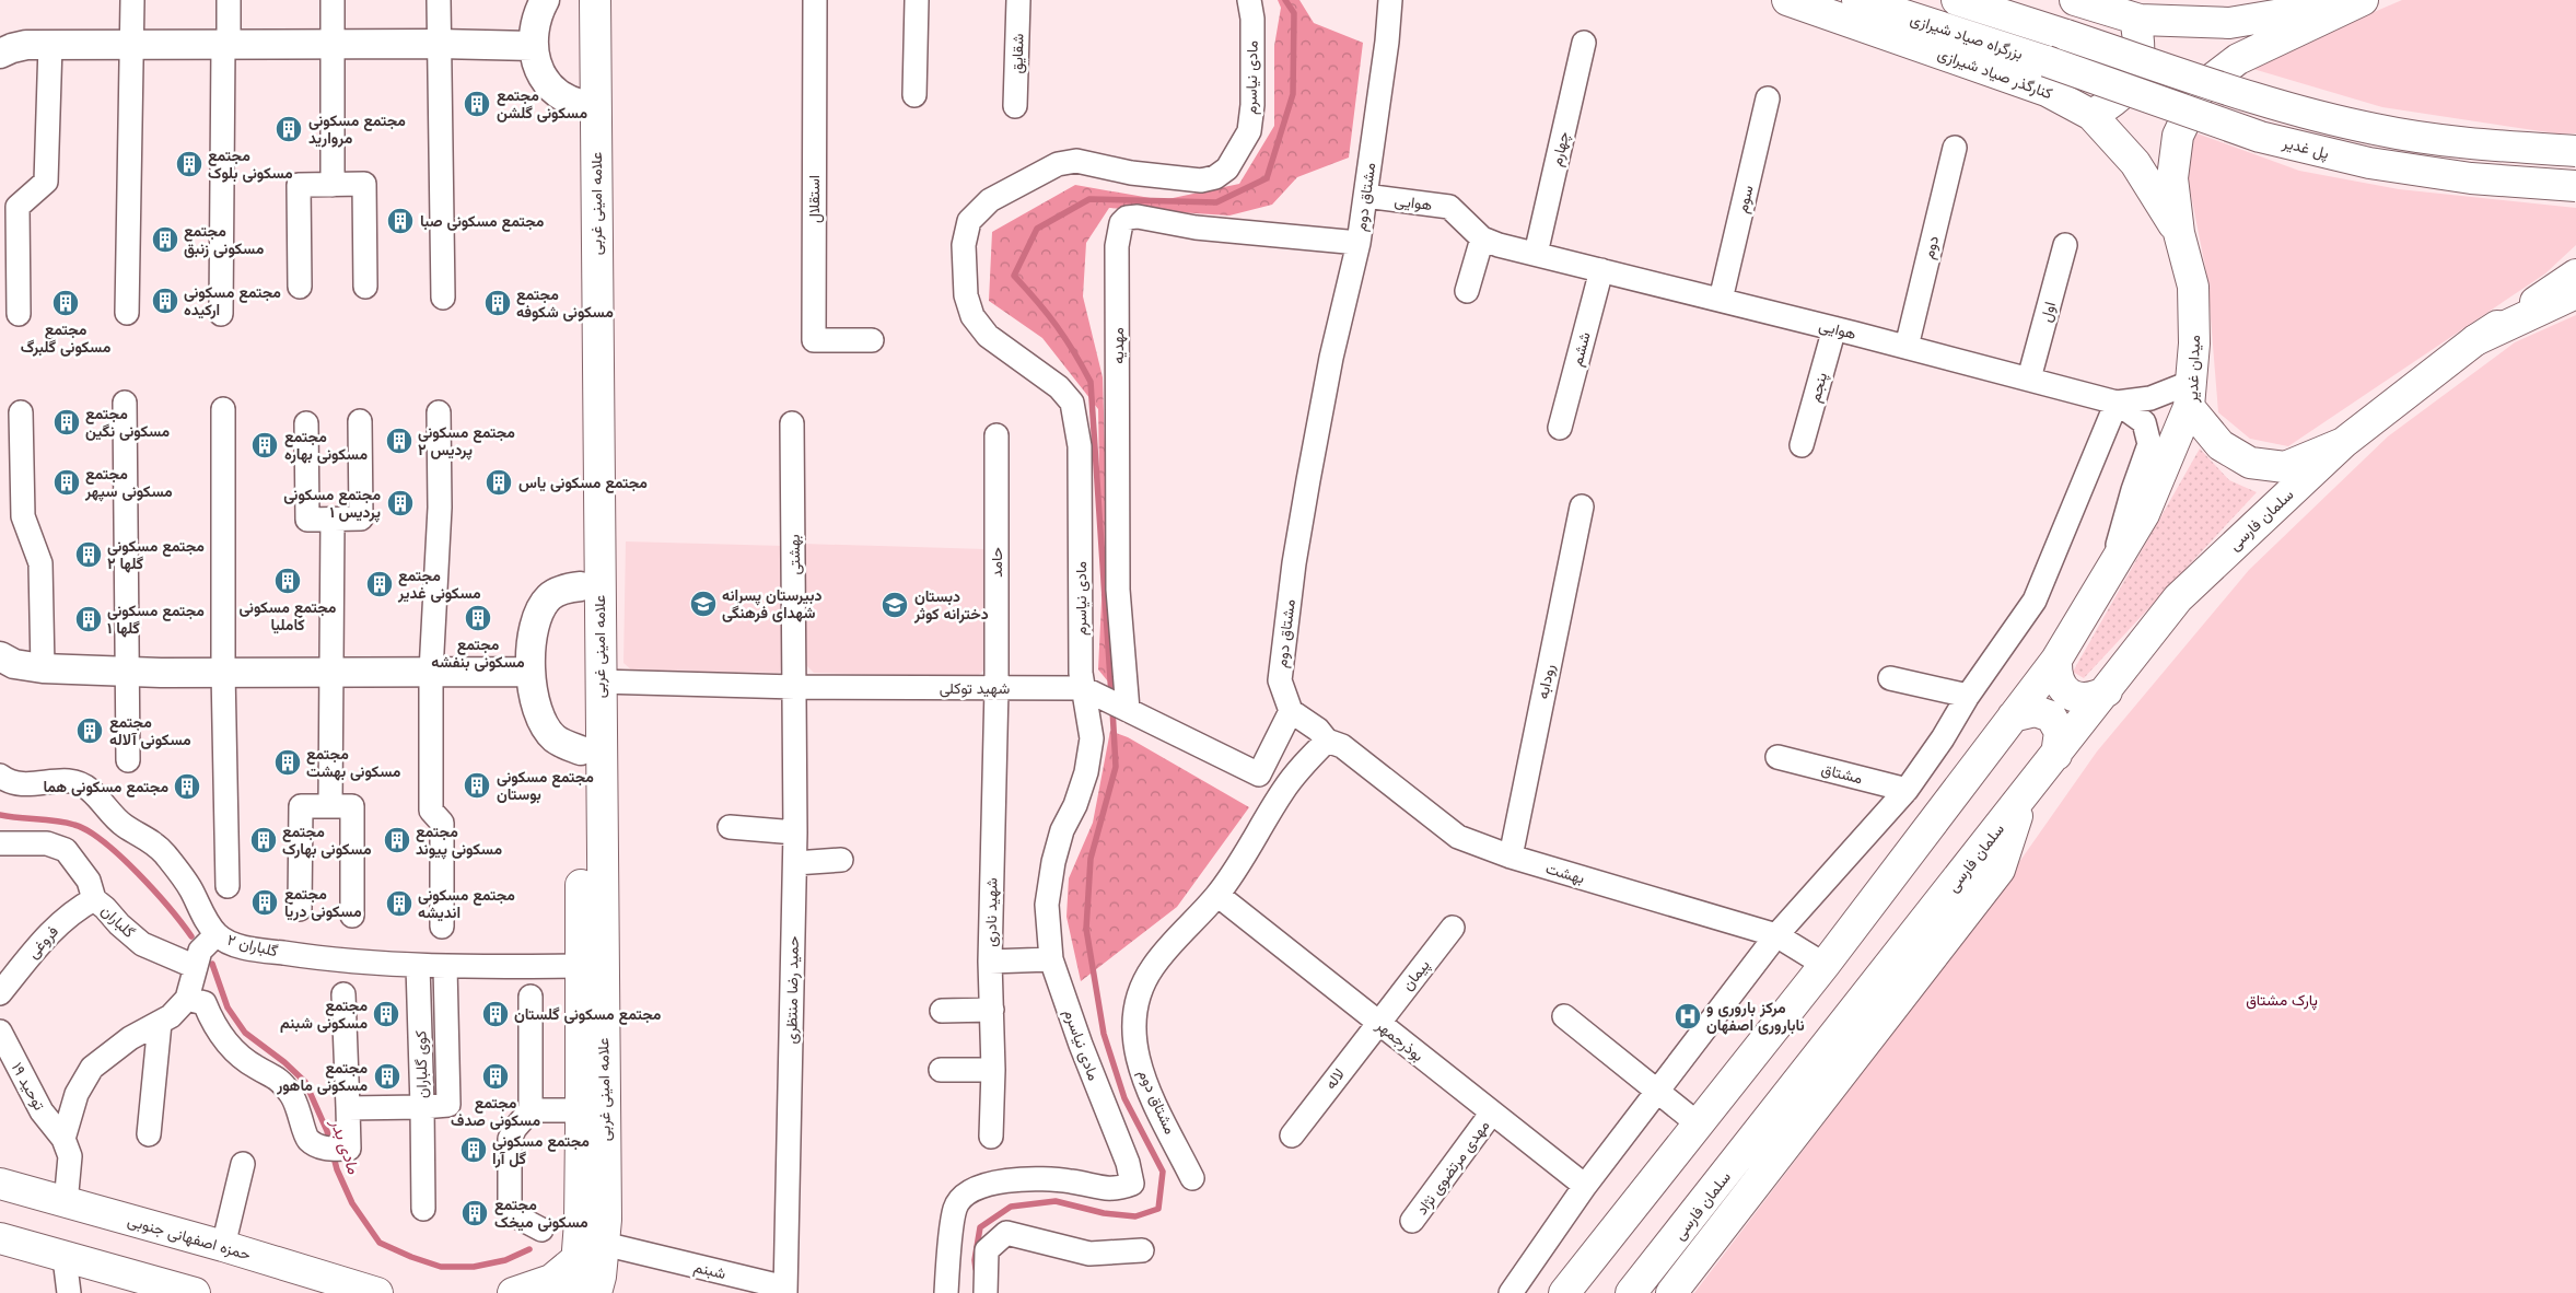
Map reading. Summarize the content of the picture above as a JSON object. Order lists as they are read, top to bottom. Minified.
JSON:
{"streets":{"main road":["بزرگراه صیاد شیرازی","کنارگذر صیاد شیرازی","پل غدیر","علامه امینی غربی","میدان غدیر","سلمان فارسی","حمزه اصفهانی جنوبی"],"street":["شقایق","مادی نیاسرم","چهارم","مشتاق دوم","استقلال","سوم","هوایی","دوم","اول","مهدیه","ششم","پنجم","بهشتی","حامد","رودابه","شهید توکلی","مشتاق","بهشت","شهید نادری","گلباران","فروغی","گلباران ۲","پیمان","حمید رضا منتظری","بوذرجمهر","کوی گلباران","لاله","توحید ۱۹","مهدی مرتضوی نژاد","شبنم"]},"crossings":[["بزرگراه صیاد شیرازی","پل غدیر"],["کنارگذر صیاد شیرازی","میدان غدیر"],["مادی نیاسرم","شهید توکلی"],["چهارم","هوایی"],["مشتاق دوم","هوایی"],["مشتاق دوم","مهدیه"],["مشتاق دوم","شهید توکلی"],["مشتاق دوم","بهشت"],["مشتاق دوم","بوذرجمهر"],["سوم","هوایی"],["هوایی","دوم"],["هوایی","اول"],["هوایی","ششم"],["هوایی","میدان غدیر"],["هوایی","پنجم"],["علامه امینی غربی","شهید توکلی"],["علامه امینی غربی","گلباران ۲"],["علامه امینی غربی","شبنم"],["مهدیه","شهید توکلی"],["میدان غدیر","سلمان فارسی"],["بهشتی","شهید توکلی"],["بهشتی","حمید رضا منتظری"],["حامد","شهید توکلی"],["حامد","شهید نادری"],["رودابه","بهشت"],["شهید توکلی","شهید نادری"],["شهید توکلی","حمید رضا منتظری"],["گلباران","فروغی"],["گلباران ۲","کوی گلباران"],["پیمان","بوذرجمهر"],["پیمان","لاله"],["حمید رضا منتظری","شبنم"],["بوذرجمهر","لاله"],["بوذرجمهر","مهدی مرتضوی نژاد"]],"water":["مادی بدر"],"parks":["پارک مشتاق"],"places":{"building":["مجتمع مسکونی گلشن","مجتمع مسکونی مروارید","مجتمع مسکونی بلوک","مجتمع مسکونی صبا","مجتمع مسکونی زنبق","مجتمع مسکونی ارکیده","مجتمع مسکونی گلبرگ","مجتمع مسکونی شکوفه","مجتمع مسکونی نگین","مجتمع مسکونی پردیس ۲","مجتمع مسکونی بهاره","مجتمع مسکونی سپهر","مجتمع مسکونی یاس","مجتمع مسکونی پردیس ۱","مجتمع مسکونی گلها ۲","مجتمع مسکونی کاملیا","مجتمع مسکونی غدیر","مجتمع مسکونی بنفشه","مجتمع مسکونی گلها ۱","مجتمع مسکونی آلاله","مجتمع مسکونی بهشت","مجتمع مسکونی بوستان","مجتمع مسکونی هما","مجتمع مسکونی بهارک","مجتمع مسکونی پیوند","مجتمع مسکونی دریا","مجتمع مسکونی اندیشه","مجتمع مسکونی شبنم","مجتمع مسکونی گلستان","مجتمع مسکونی ماهور","مجتمع مسکونی صدف","مجتمع مسکونی گل آرا","مجتمع مسکونی میخک"],"school or university":["دبیرستان پسرانه شهدای فرهنگی","دبستان دخترانه کوثر"],"hospital":["مرکز باروری و ناباروری اصفهان"]}}
